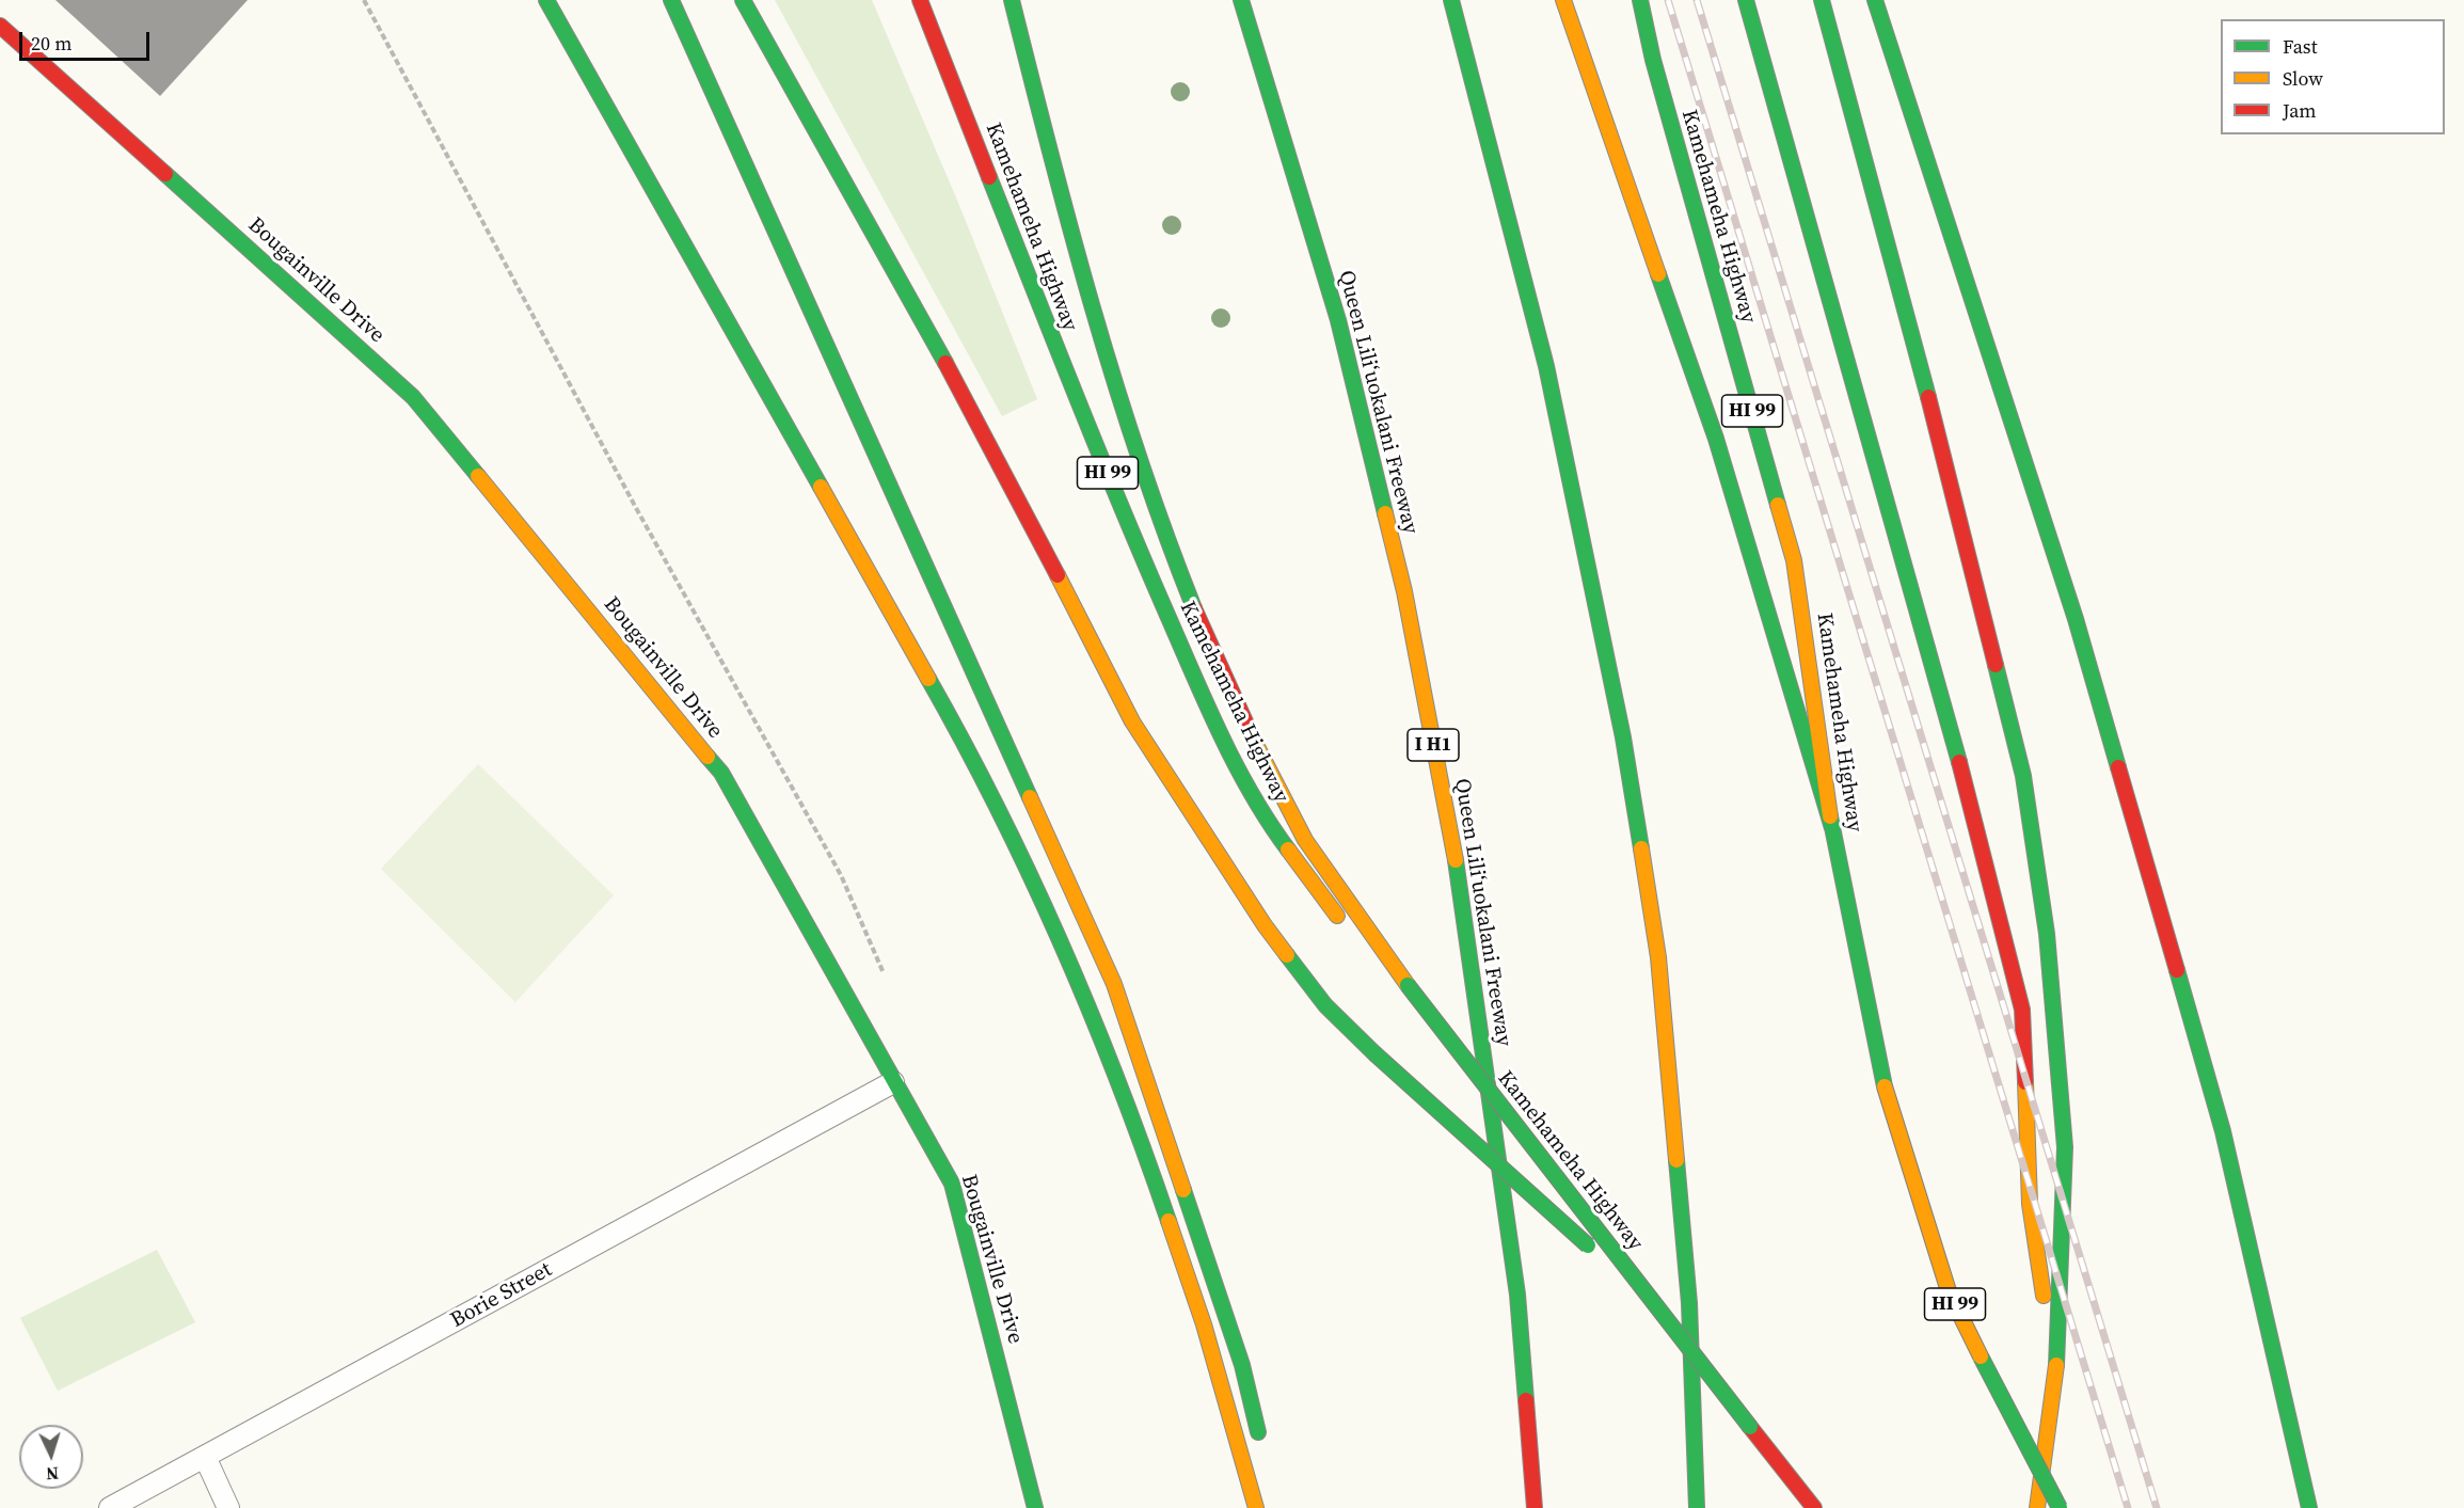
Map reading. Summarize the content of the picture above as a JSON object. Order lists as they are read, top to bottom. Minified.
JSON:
{"streets":{"main road":["Kamehameha Highway","Bougainville Drive","Queen Liliʻuokalani Freeway","HI 99","I H1"],"lane":["Borie Street"]},"crossings":[["Bougainville Drive","Borie Street"]],"legend":["Fast","Slow","Jam"],"scale_bar":"20 m","north":"bottom"}
